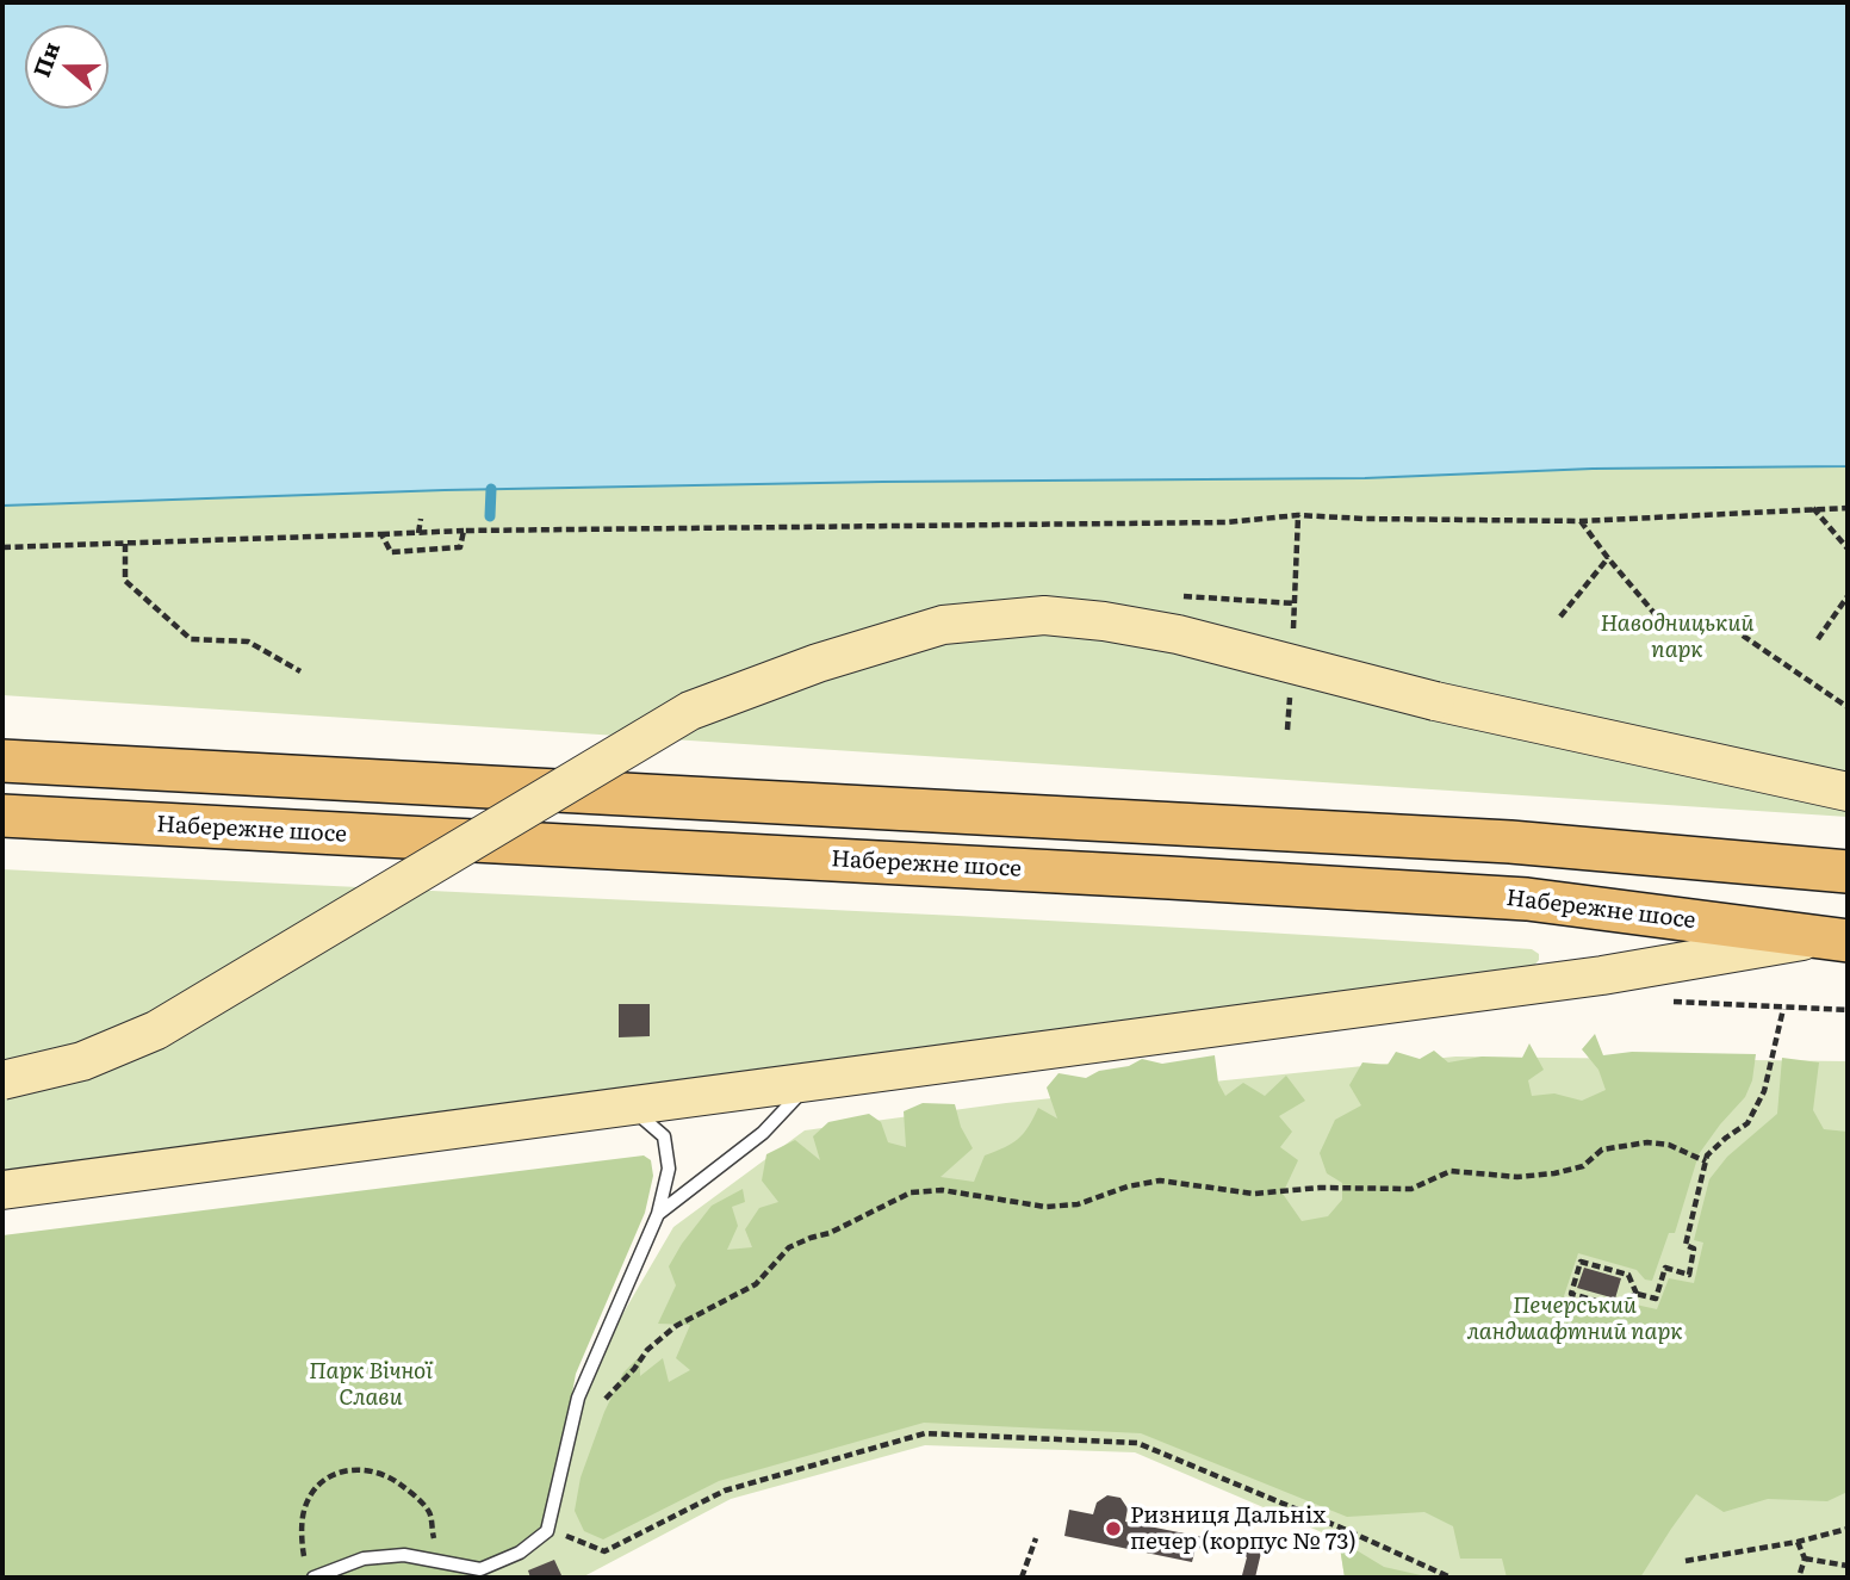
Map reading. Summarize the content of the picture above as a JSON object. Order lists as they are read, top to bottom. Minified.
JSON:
{"streets":{"main road":["Набережне шосе"]},"parks":["Наводницький парк","Печерський ландшафтний парк","Парк Вічної Слави"],"places":["Ризниця Дальніх печер (корпус № 73)"],"north":"left"}
